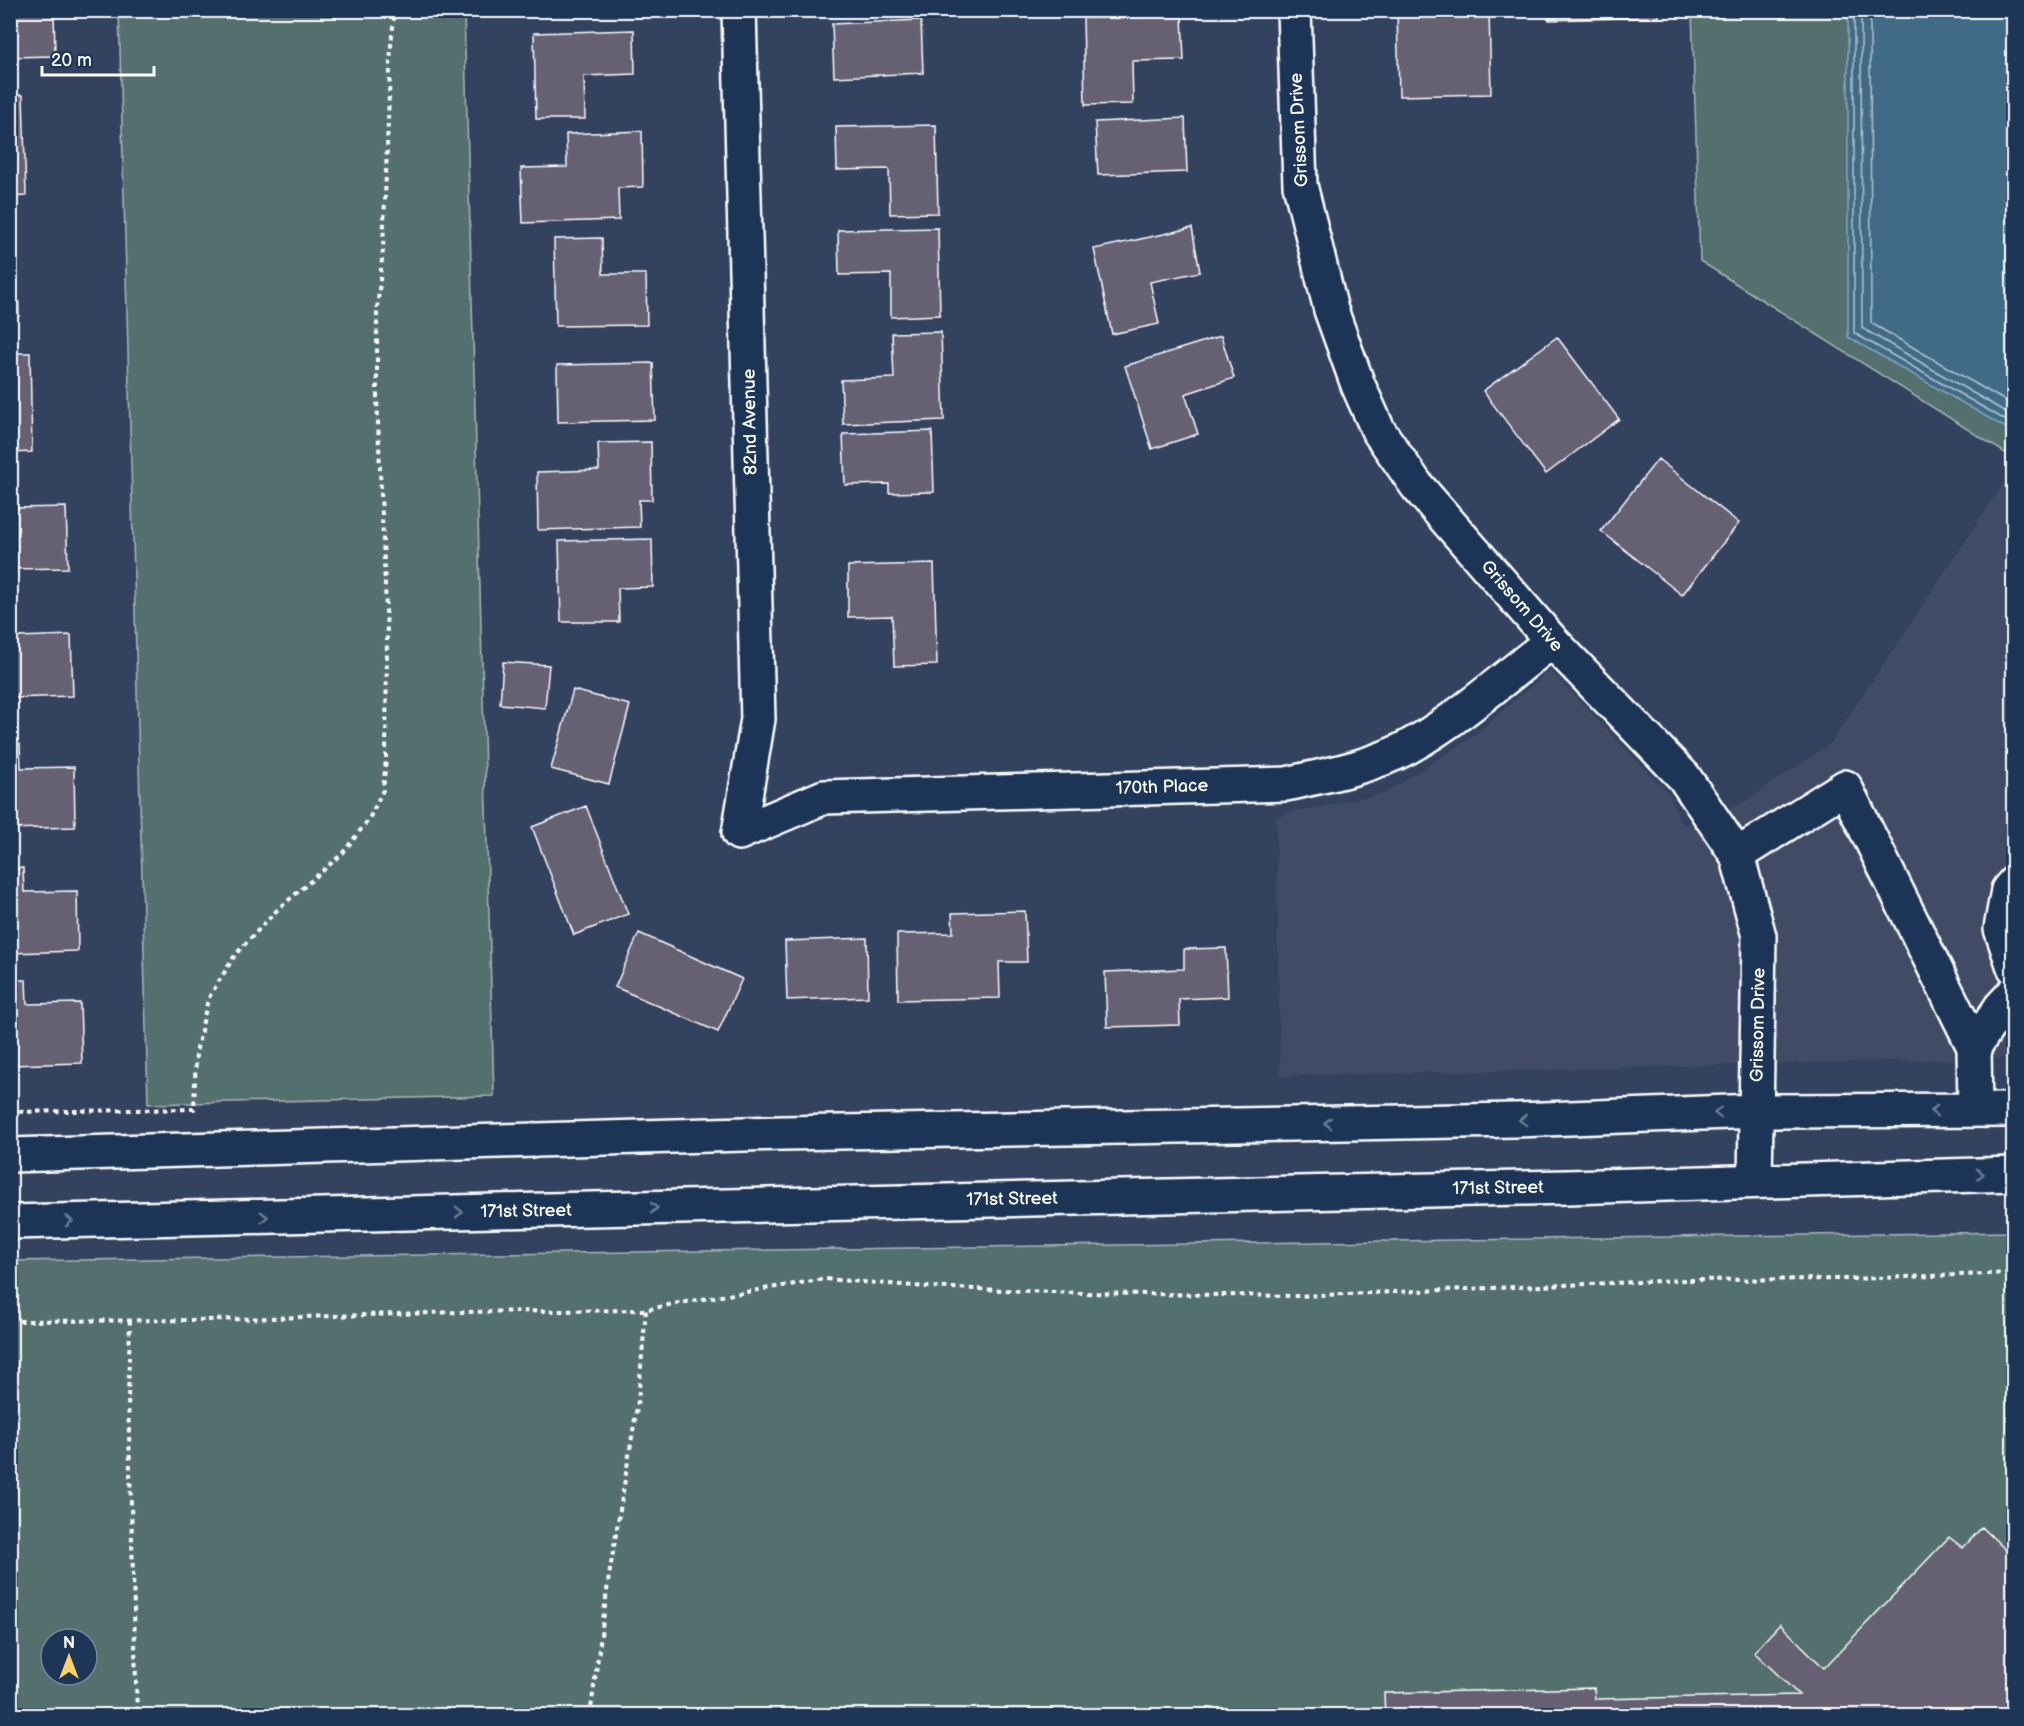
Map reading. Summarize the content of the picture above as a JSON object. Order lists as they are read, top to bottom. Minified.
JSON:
{"streets":{"street":["Grissom Drive","82nd Avenue","170th Place","171st Street"]},"crossings":[["Grissom Drive","170th Place"],["Grissom Drive","171st Street"],["82nd Avenue","170th Place"]],"scale_bar":"20 m","north":"top"}
